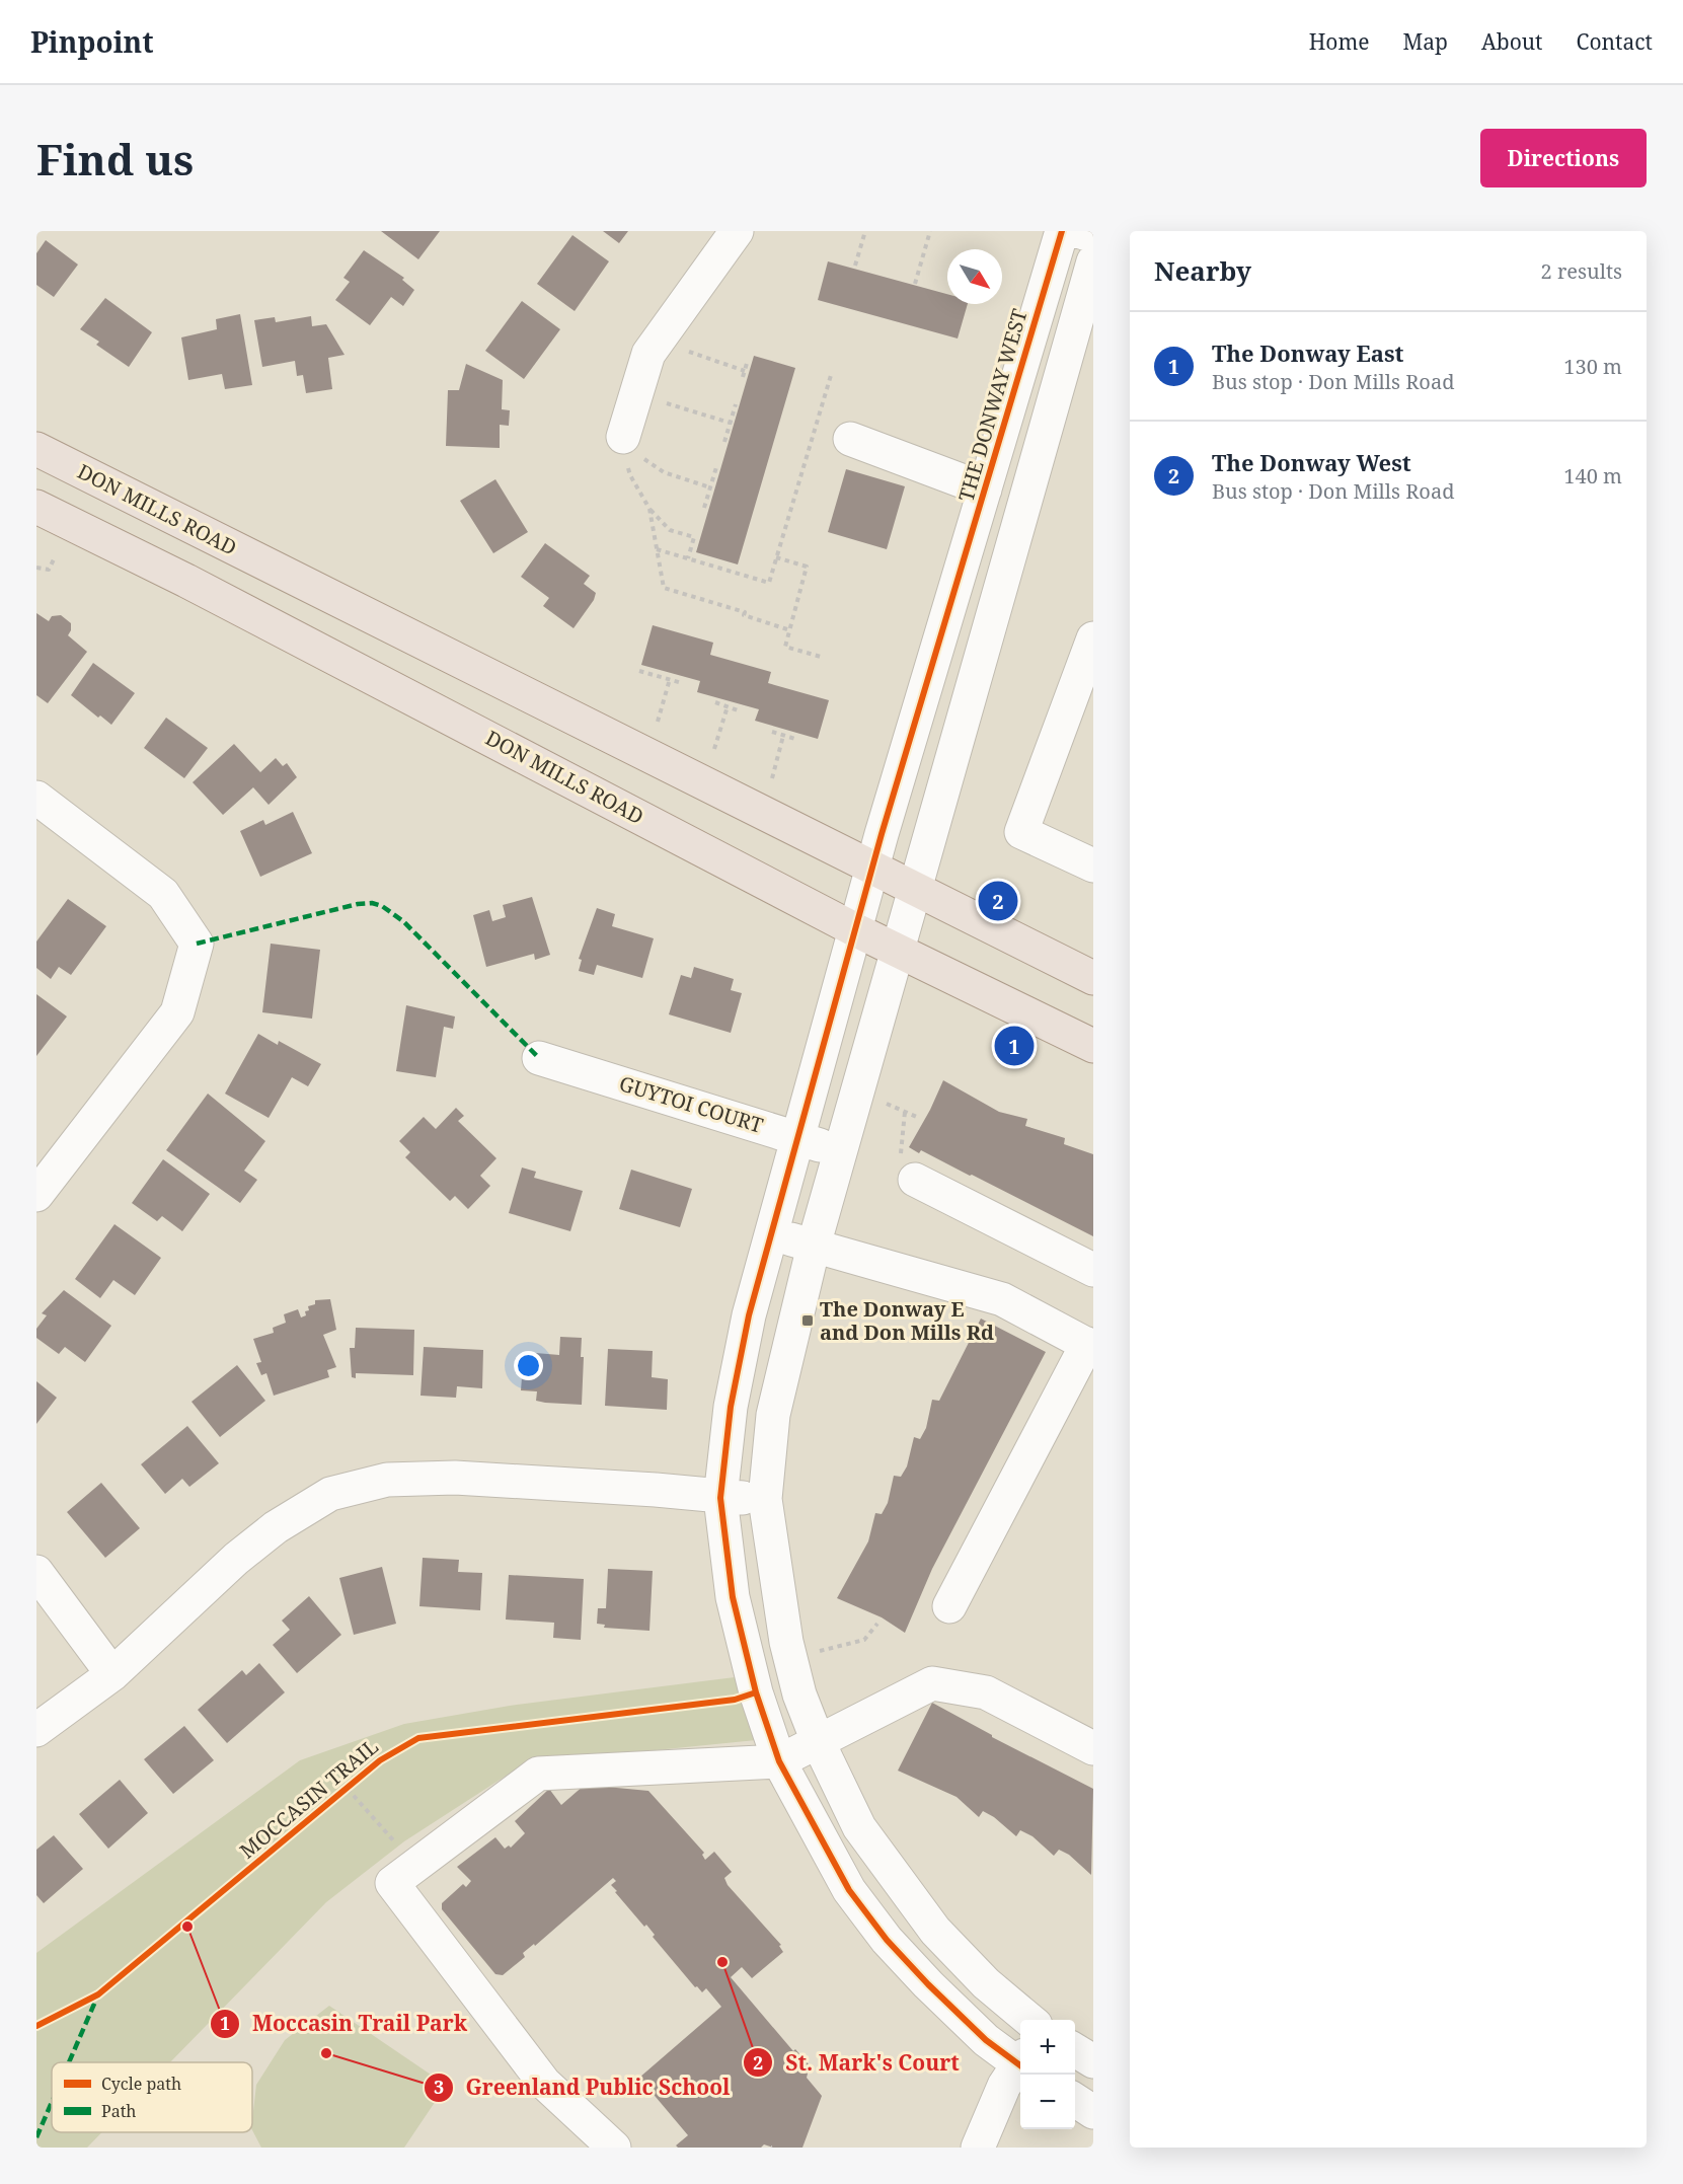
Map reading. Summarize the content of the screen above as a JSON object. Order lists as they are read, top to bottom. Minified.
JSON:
{"streets":{"main road":["DON MILLS ROAD"],"street":["THE DONWAY WEST","GUYTOI COURT"],"cycle path":["MOCCASIN TRAIL"]},"crossings":[["THE DONWAY WEST","DON MILLS ROAD"],["THE DONWAY WEST","GUYTOI COURT"]],"places":{"transit":["The Donway E and Don Mills Rd"],"other":["Moccasin Trail Park","St. Mark's Court","Greenland Public School"]},"legend":["Cycle path","Path"],"north":"bottom right","page":{"header":"Pinpoint","nav":["Home","Map","About","Contact"],"buttons":"Directions","title":"Find us","heading":["Nearby","2 results"],"list":[{"mark":"1","name":"The Donway East","note":"Bus stop · Don Mills Road","value":"130 m"},{"mark":"2","name":"The Donway West","note":"Bus stop · Don Mills Road","value":"140 m"}],"pins":["2","1"],"map_buttons":["+","−"]}}
